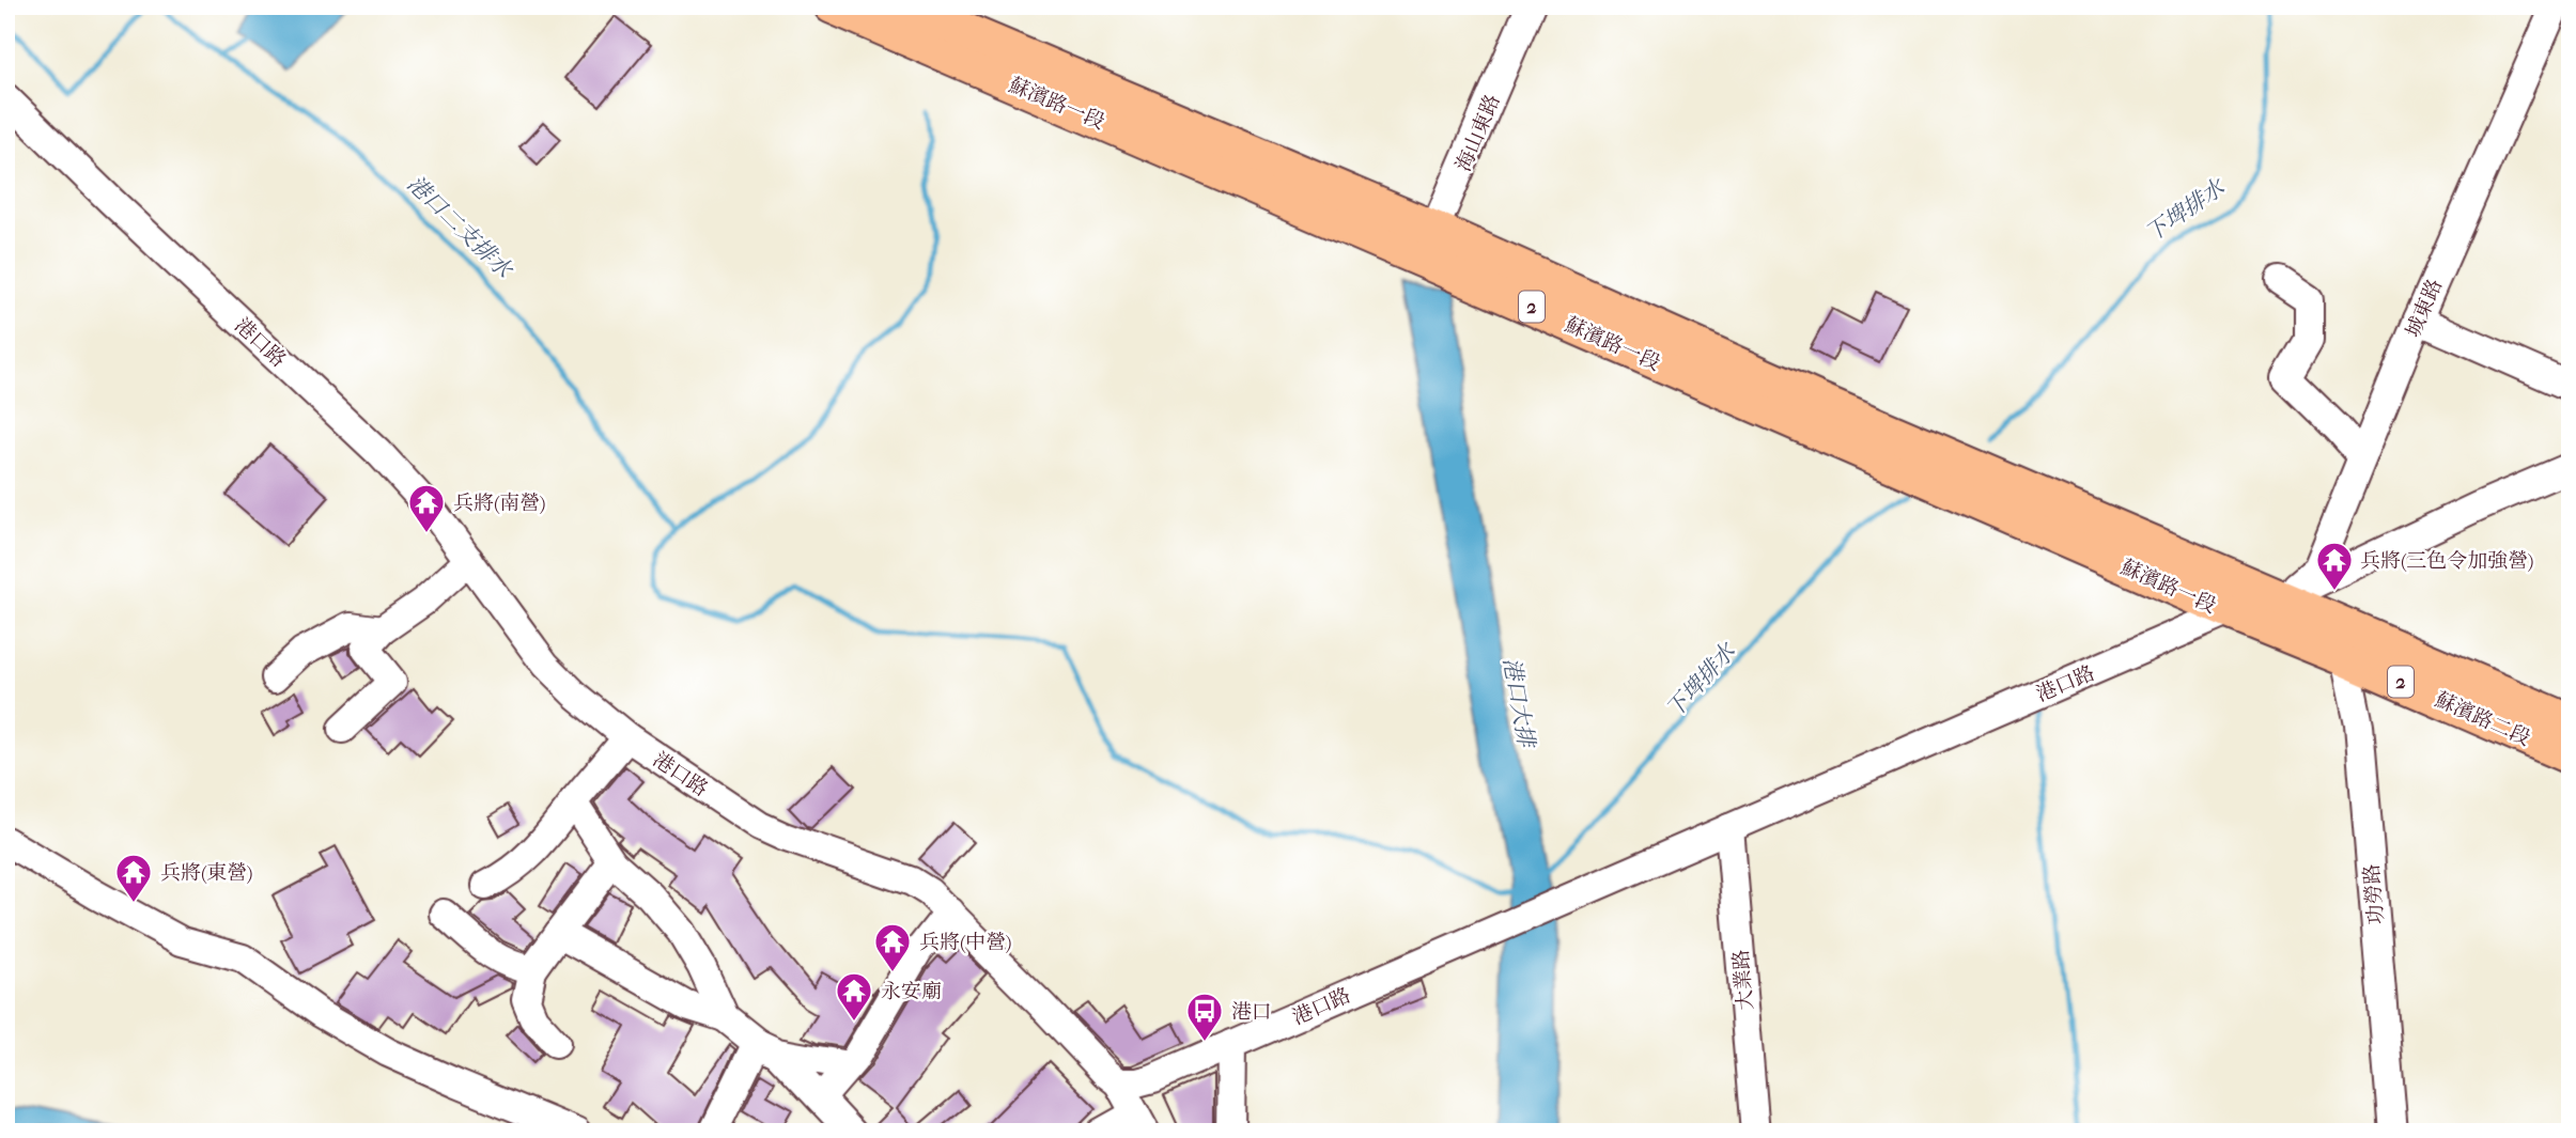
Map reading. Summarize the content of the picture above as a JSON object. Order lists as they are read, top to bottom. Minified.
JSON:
{"streets":{"main road":["蘇濱路一段","2","蘇濱路二段"],"street":["海山東路","城東路","港口路","功勞路","大業路"]},"crossings":[["蘇濱路一段","海山東路"],["蘇濱路一段","城東路"],["蘇濱路一段","港口路"],["蘇濱路一段","蘇濱路二段"],["城東路","港口路"],["城東路","蘇濱路二段"],["港口路","蘇濱路二段"],["港口路","大業路"],["蘇濱路二段","功勞路"]],"water":["下埤排水","港口二支排水","港口大排"],"places":{"temple":["兵將(南營)","兵將(三色令加強營)","兵將(東營)","兵將(中營)","永安廟"],"bus stop":["港口"]}}
